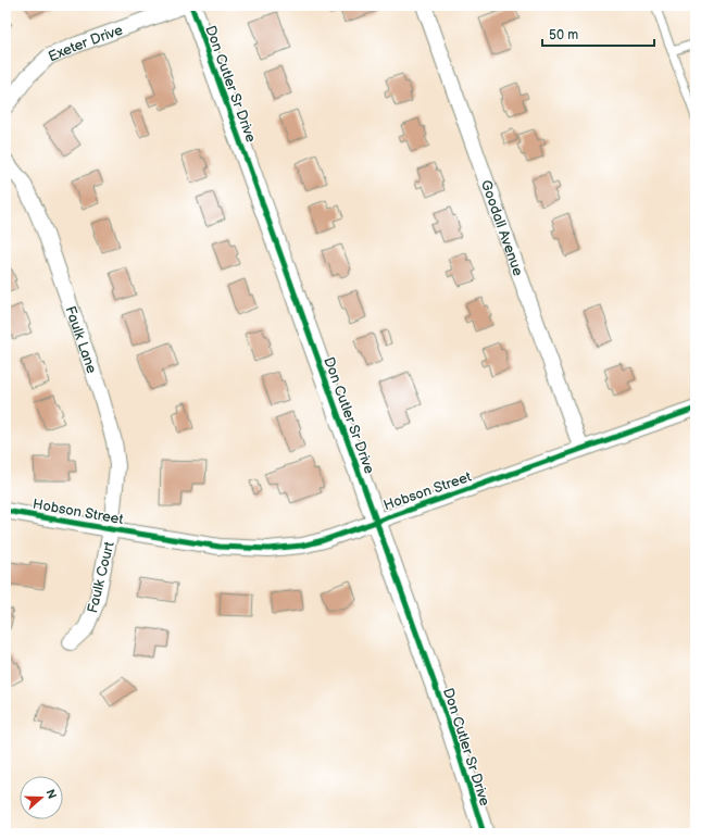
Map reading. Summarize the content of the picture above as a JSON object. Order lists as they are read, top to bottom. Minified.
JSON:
{"streets":{"street":["Exeter Drive","Don Cutler Sr Drive","Goodall Avenue","Faulk Lane","Hobson Street","Faulk Court"]},"crossings":[["Don Cutler Sr Drive","Hobson Street"],["Goodall Avenue","Hobson Street"],["Faulk Lane","Hobson Street"],["Faulk Lane","Faulk Court"],["Hobson Street","Faulk Court"]],"scale_bar":"50 m","north":"right"}
